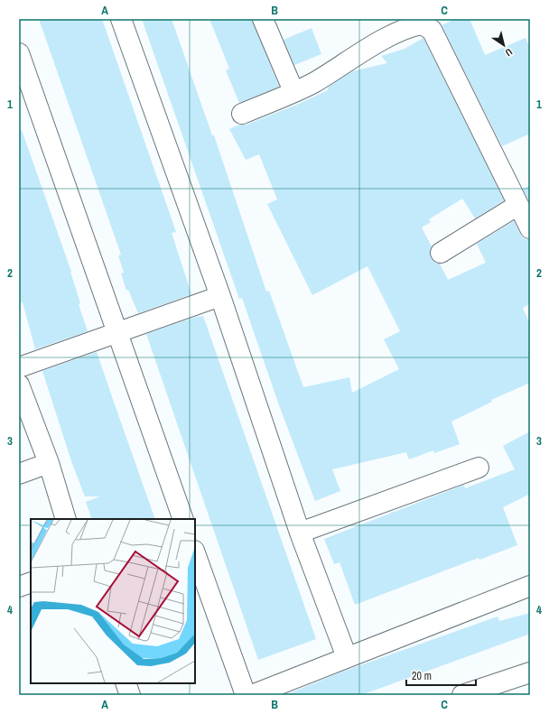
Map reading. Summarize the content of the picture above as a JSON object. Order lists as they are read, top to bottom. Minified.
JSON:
{"scale_bar":"20 m","north":"bottom right","grid":{"columns":["A","B","C"],"rows":["1","2","3","4"]}}
